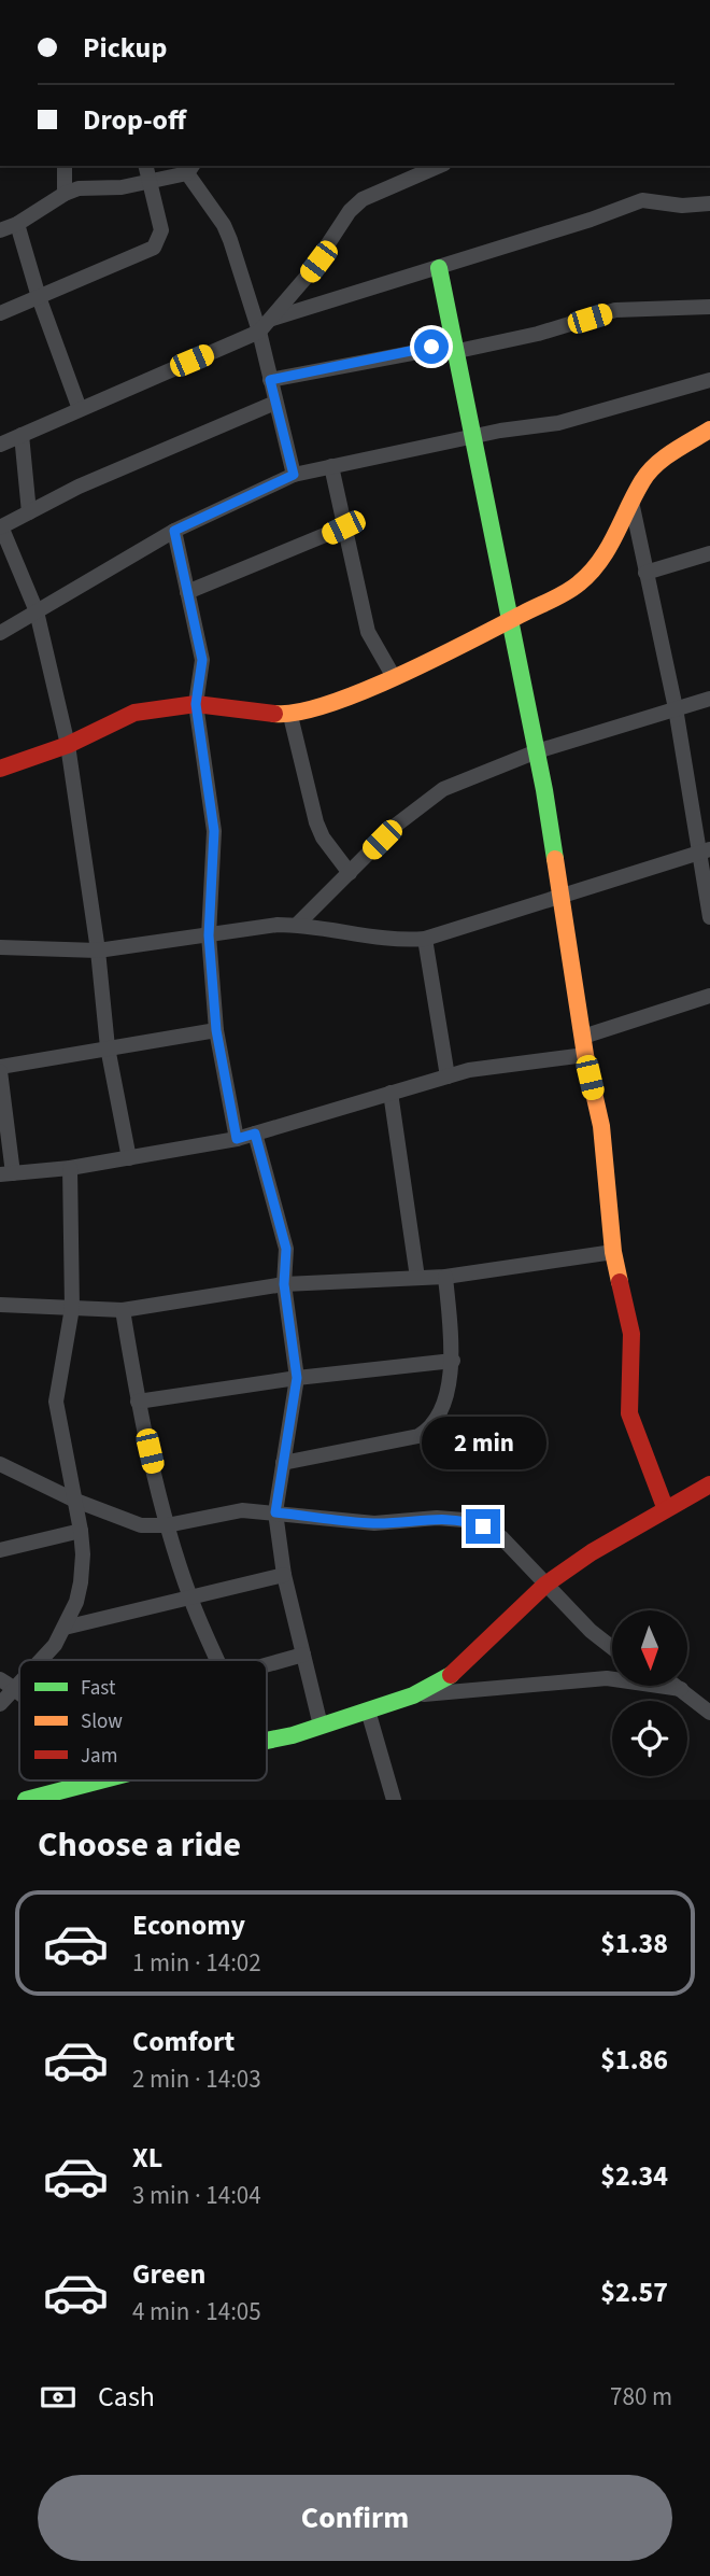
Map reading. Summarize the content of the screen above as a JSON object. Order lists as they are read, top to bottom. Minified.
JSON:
{"legend":["Fast","Slow","Jam"],"north":"bottom","page":{"banner":["Pickup","Drop-off"],"bubble":"2 min","heading":"Choose a ride","list":[{"name":"Economy","note":"1 min · 14:02","value":"$1.38"},{"name":"Comfort","note":"2 min · 14:03","value":"$1.86"},{"name":"XL","note":"3 min · 14:04","value":"$2.34"},{"name":"Green","note":"4 min · 14:05","value":"$2.57"}],"pay":["Cash","780 m"],"buttons":"Confirm"}}
